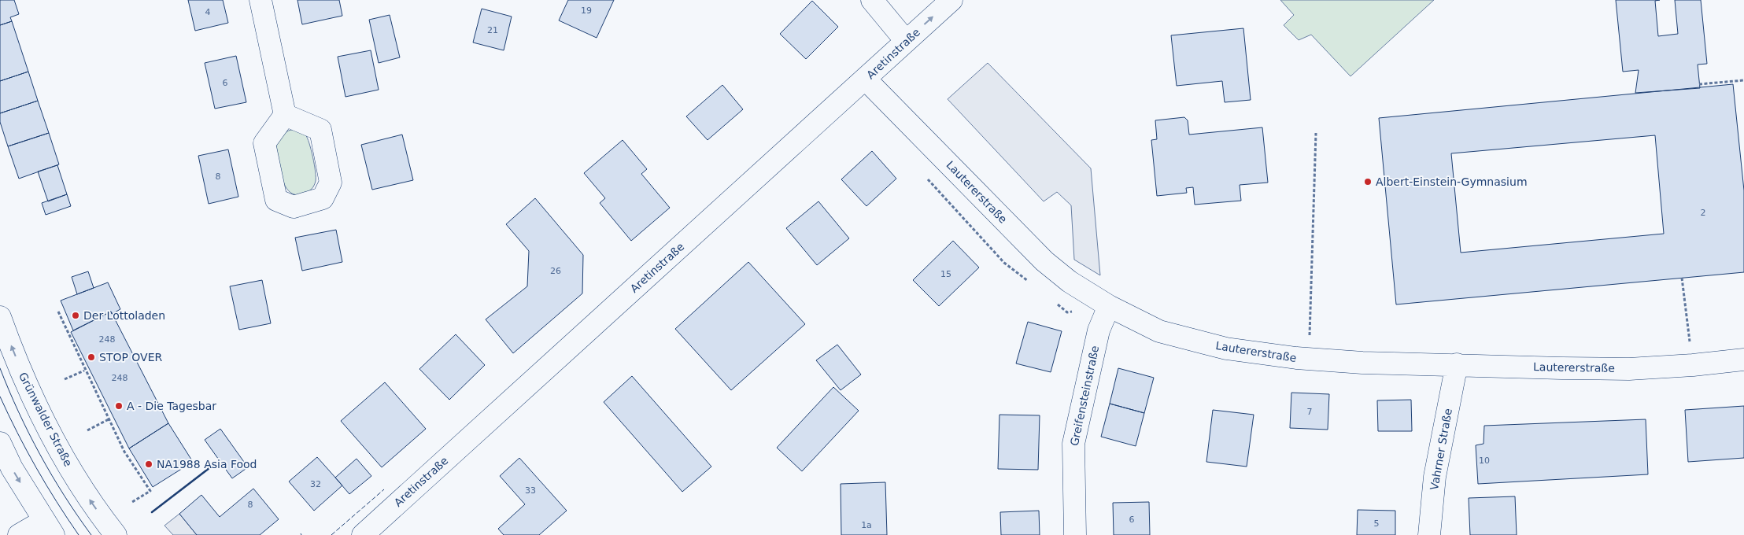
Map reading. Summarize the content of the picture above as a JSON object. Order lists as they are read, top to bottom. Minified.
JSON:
{"streets":{"street":["Aretinstraße","Lautererstraße","Greifensteinstraße","Grünwalder Straße","Vahrner Straße"]},"crossings":[["Aretinstraße","Lautererstraße"],["Lautererstraße","Greifensteinstraße"],["Lautererstraße","Vahrner Straße"]],"places":["Albert-Einstein-Gymnasium","Der Lottoladen","STOP OVER","A - Die Tagesbar","NA1988 Asia Food"],"house_numbers":["19","4","21","6","8","2","26","15","248","248","7","10","32","33","8","6","5","1a"]}
